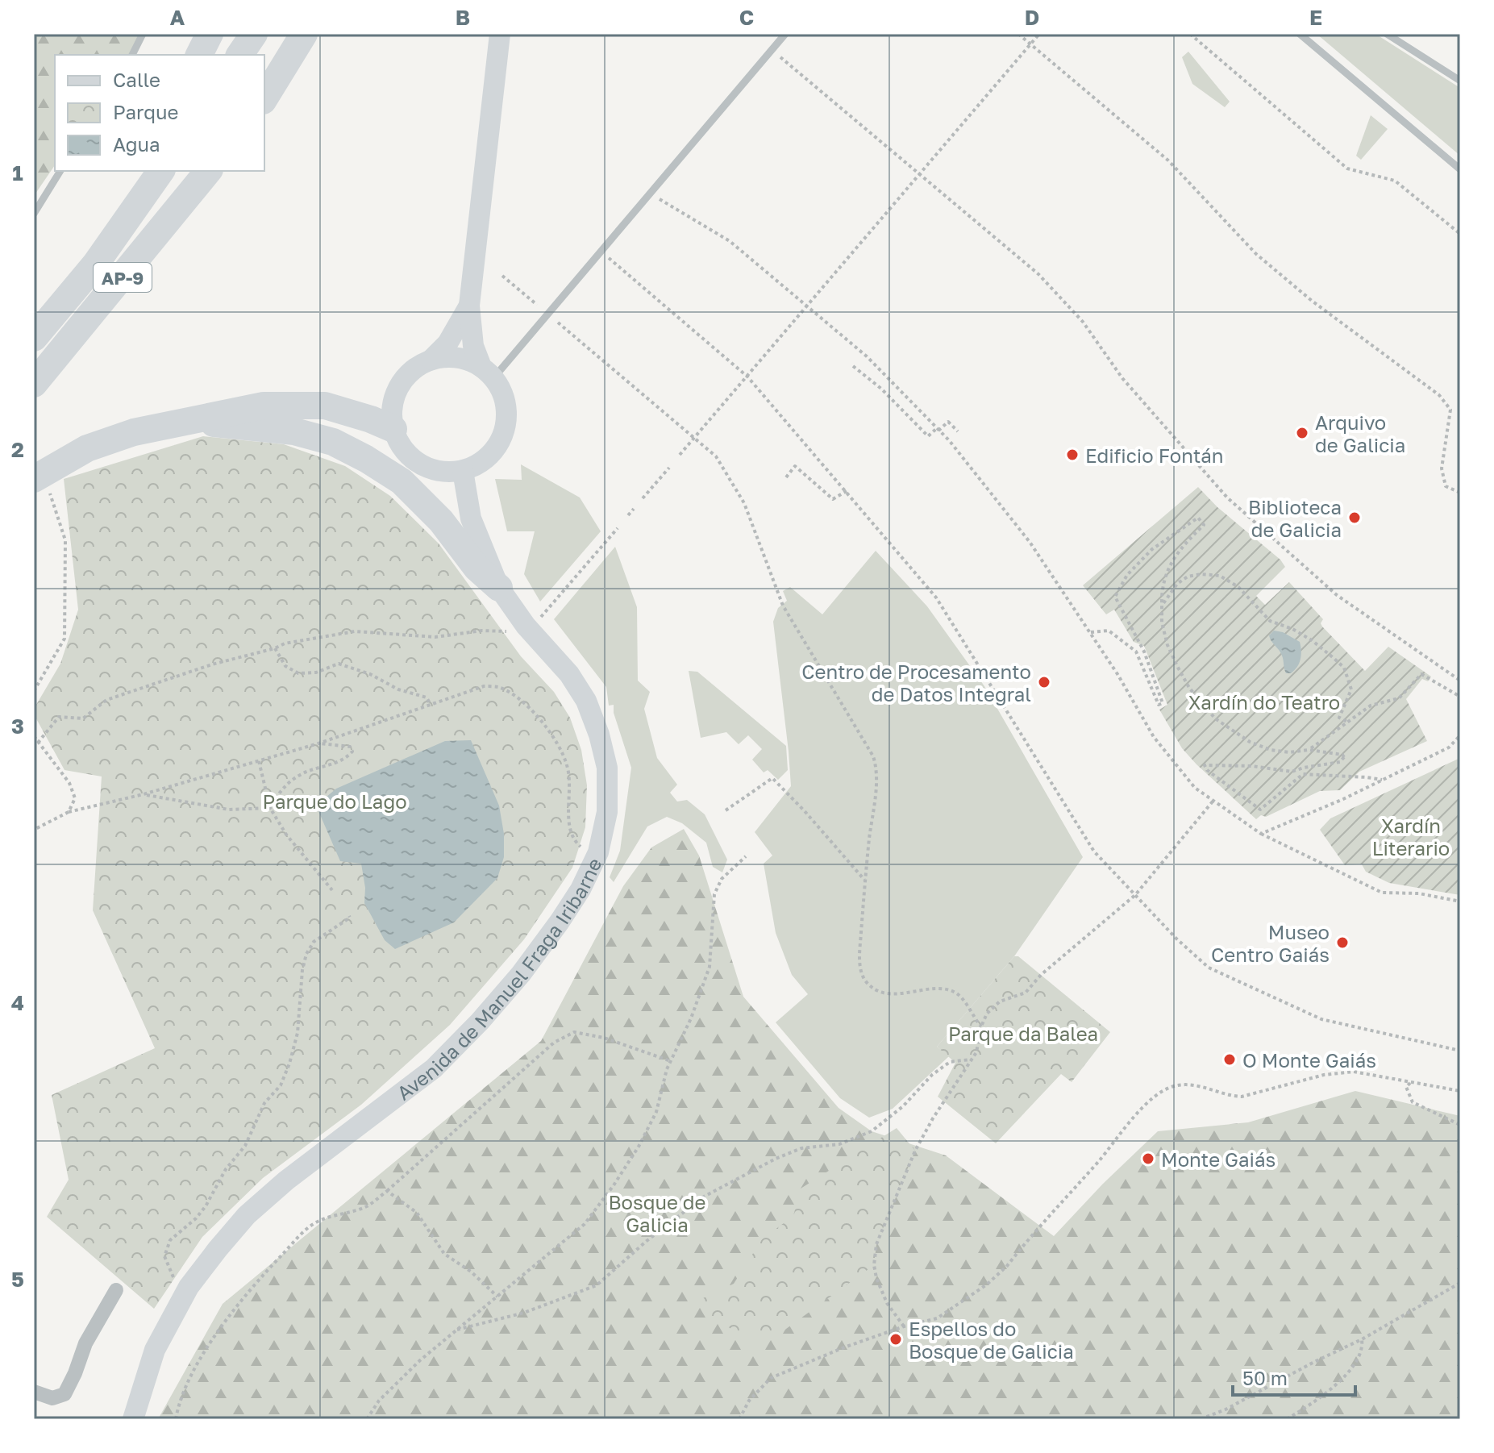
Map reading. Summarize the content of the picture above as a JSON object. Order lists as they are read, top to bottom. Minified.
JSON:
{"streets":{"highway":["AP-9"],"street":["Avenida de Manuel Fraga Iribarne"]},"parks":["Xardín do Teatro","Parque do Lago","Xardín Literario","Parque da Balea","Bosque de Galicia"],"places":["Arquivo de Galicia","Edificio Fontán","Biblioteca de Galicia","Centro de Procesamento de Datos Integral","Museo Centro Gaiás","O Monte Gaiás","Monte Gaiás","Espellos do Bosque de Galicia"],"legend":["Calle","Parque","Agua"],"scale_bar":"50 m","grid":{"columns":["A","B","C","D","E"],"rows":["1","2","3","4","5"]}}
